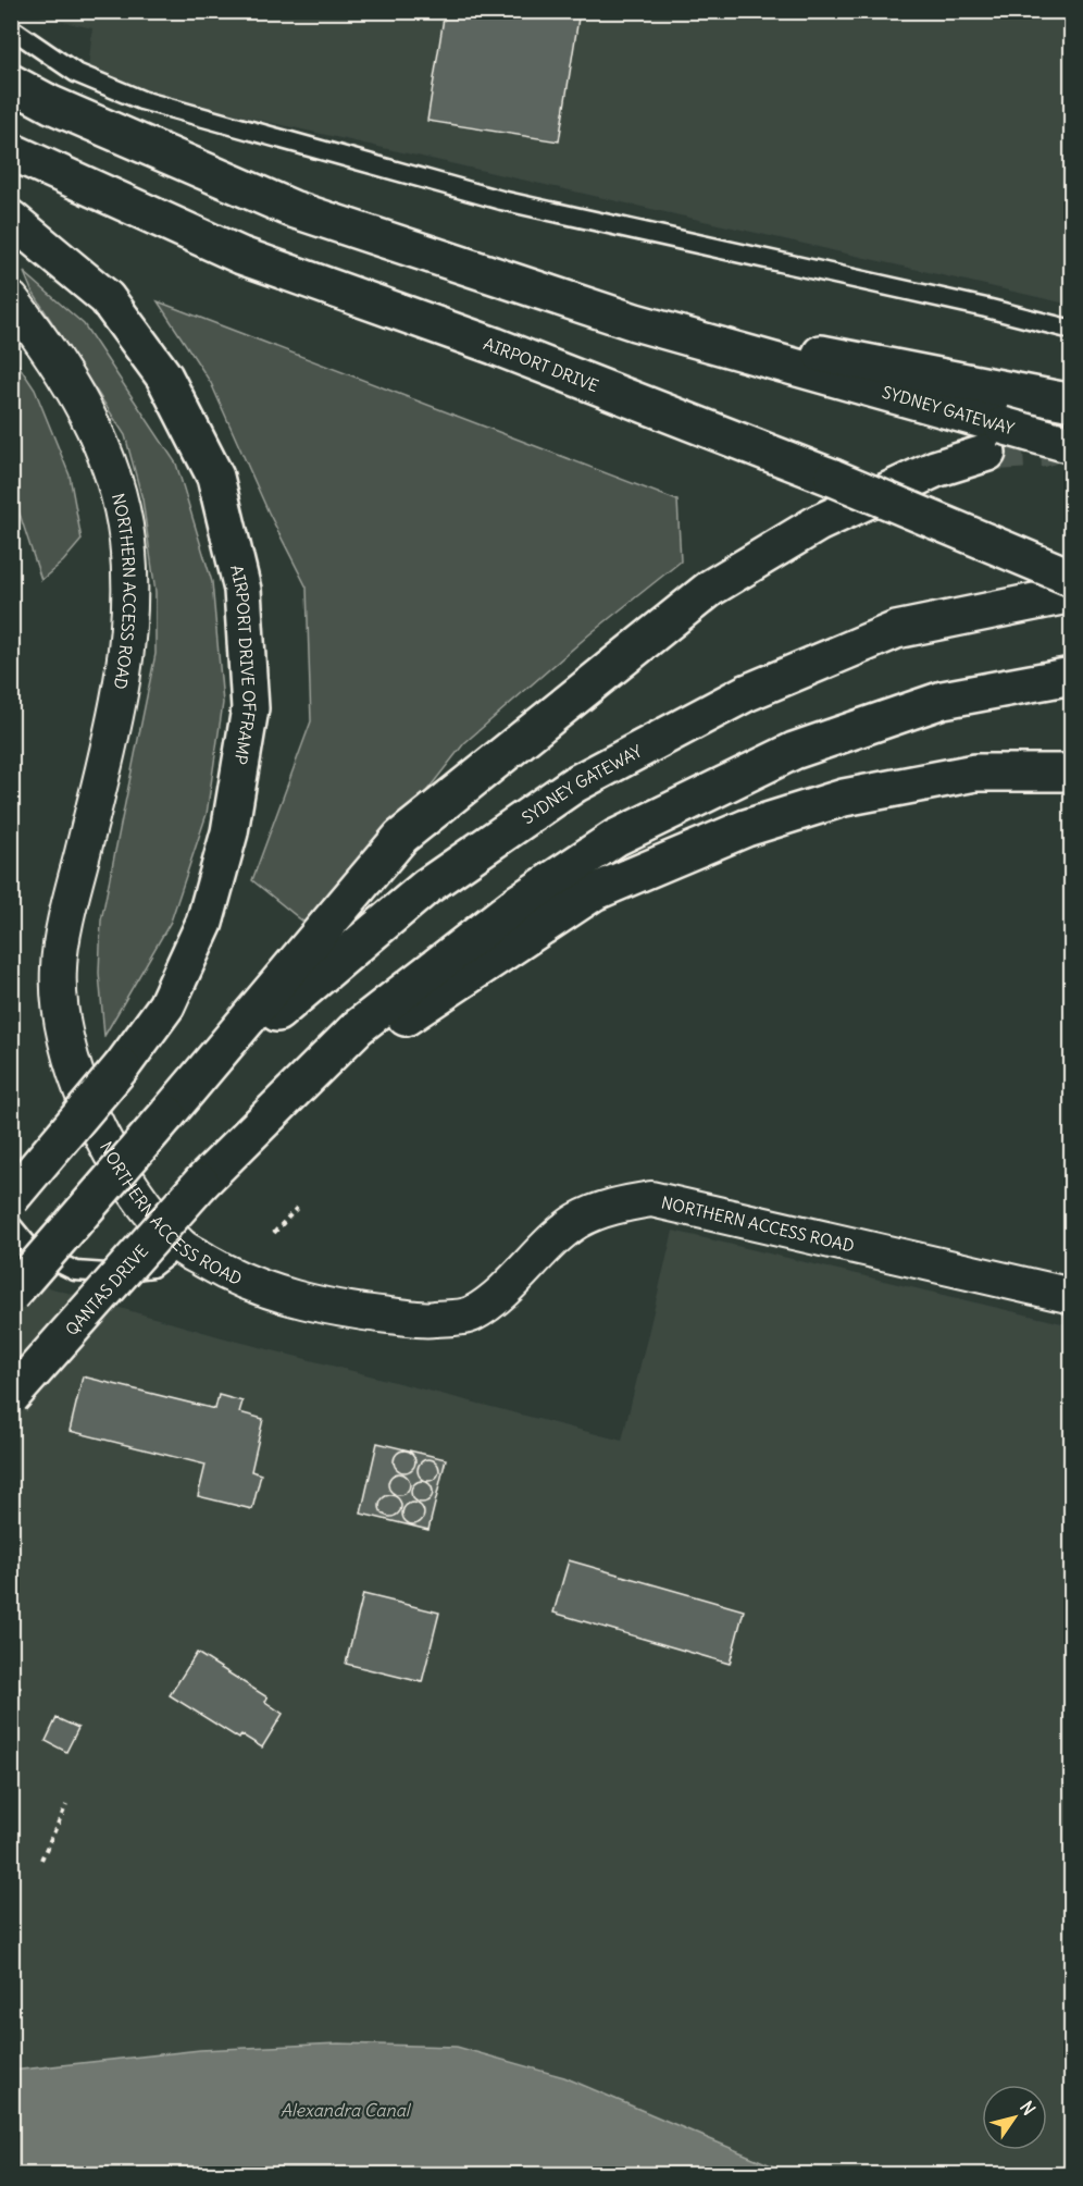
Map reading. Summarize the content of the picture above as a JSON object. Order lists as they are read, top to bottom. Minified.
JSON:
{"streets":{"highway":["AIRPORT DRIVE","SYDNEY GATEWAY","AIRPORT DRIVE OFFRAMP","QANTAS DRIVE"],"street":["NORTHERN ACCESS ROAD"]},"water":["Alexandra Canal"],"north":"top right"}
